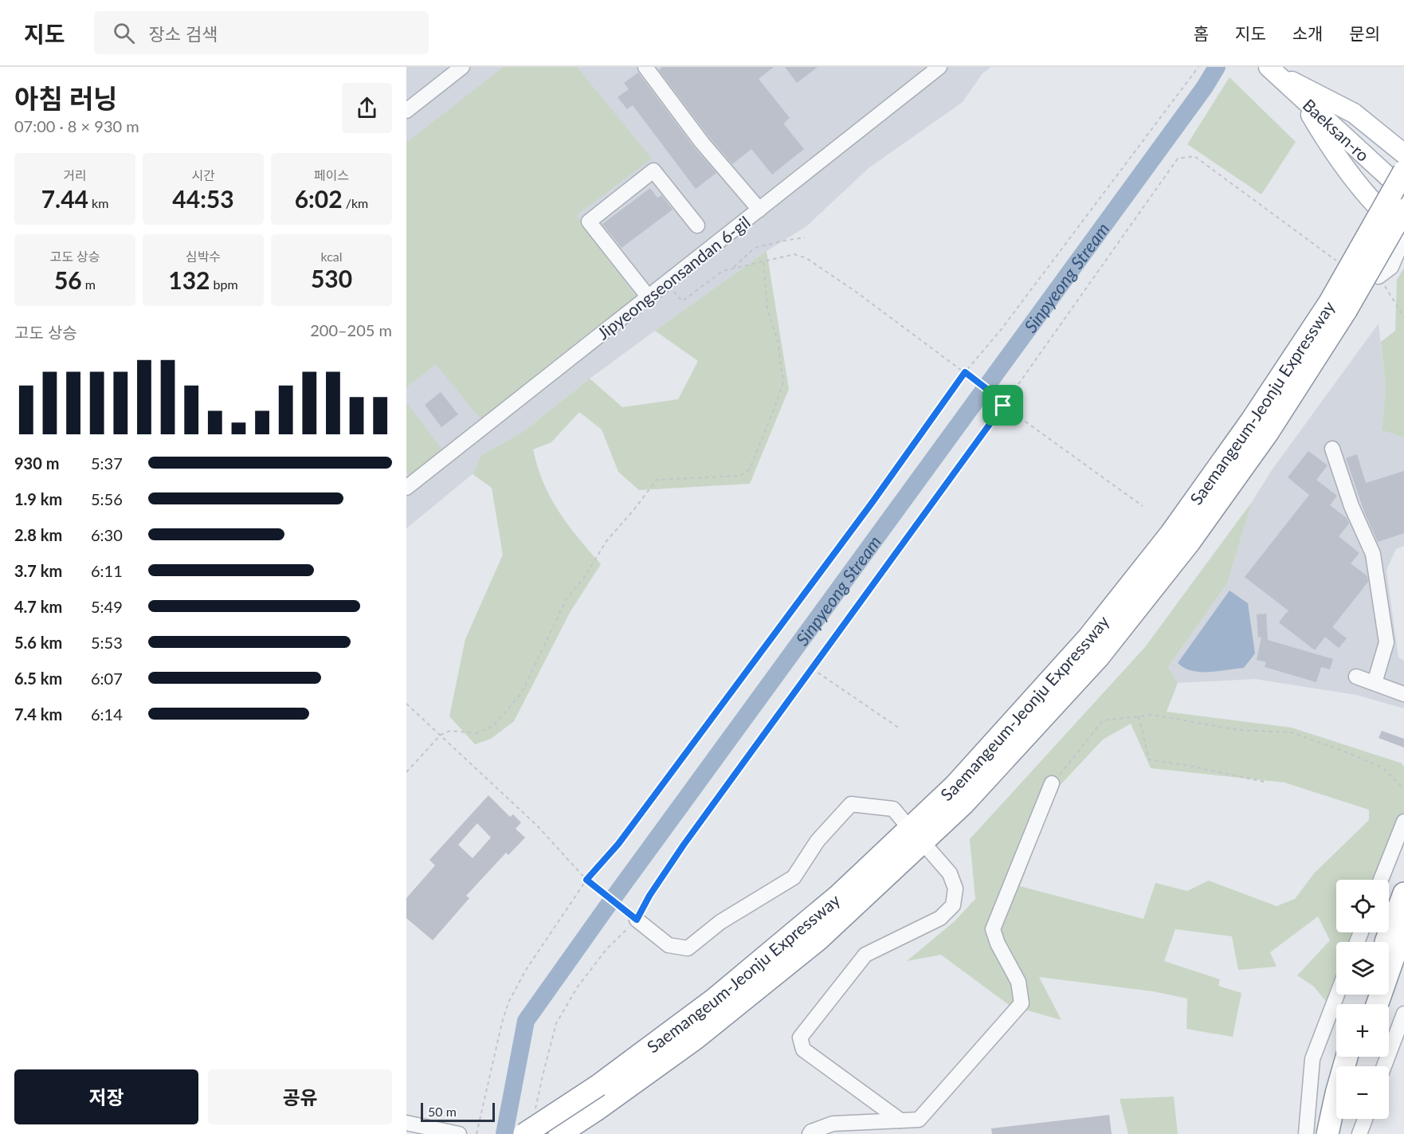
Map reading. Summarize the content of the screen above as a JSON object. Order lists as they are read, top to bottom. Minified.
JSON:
{"streets":{"highway":["Saemangeum-Jeonju Expressway"],"main road":["Baeksan-ro"],"street":["Jipyeongseonsandan 6-gil"]},"water":["Sinpyeong Stream"],"scale_bar":"50 m","page":{"header":"지도","search":"장소 검색","nav":["홈","지도","소개","문의"],"heading":["아침 러닝","07:00 · 8 × 930 m"],"stats":[["거리","7.44 km"],["시간","44:53"],["페이스","6:02 /km"],["고도 상승","56 m"],["심박수","132 bpm"],["kcal","530"]],"chart":["고도 상승","200–205 m"],"list":[{"name":"930 m","note":"5:37"},{"name":"1.9 km","note":"5:56"},{"name":"2.8 km","note":"6:30"},{"name":"3.7 km","note":"6:11"},{"name":"4.7 km","note":"5:49"},{"name":"5.6 km","note":"5:53"},{"name":"6.5 km","note":"6:07"},{"name":"7.4 km","note":"6:14"}],"map_buttons":["+","−"],"buttons":["저장","공유"],"scale":"50 m"}}
